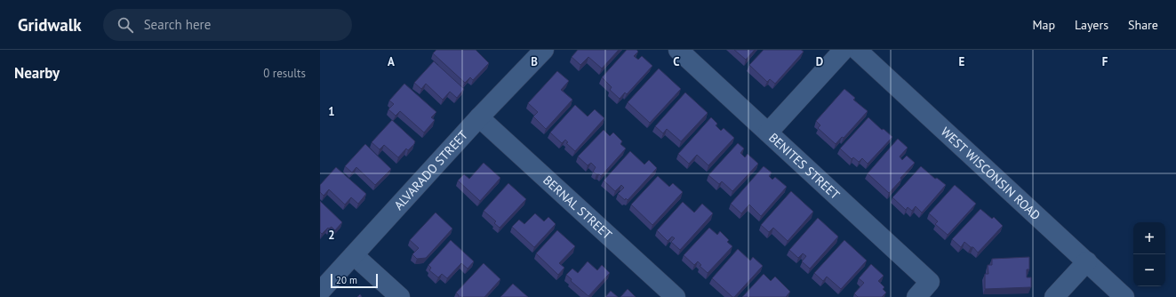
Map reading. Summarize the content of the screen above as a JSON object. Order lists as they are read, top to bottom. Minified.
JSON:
{"streets":{"street":["BENITES STREET","ALVARADO STREET","WEST WISCONSIN ROAD","BERNAL STREET"]},"crossings":[["ALVARADO STREET","BERNAL STREET"]],"scale_bar":"20 m","page":{"header":"Gridwalk","search":"Search here","nav":["Map","Layers","Share"],"heading":["Nearby","0 results"],"map_buttons":["+","−"],"scale":"20 m"},"grid":{"columns":["A","B","C","D","E","F"],"rows":["1","2"]}}
